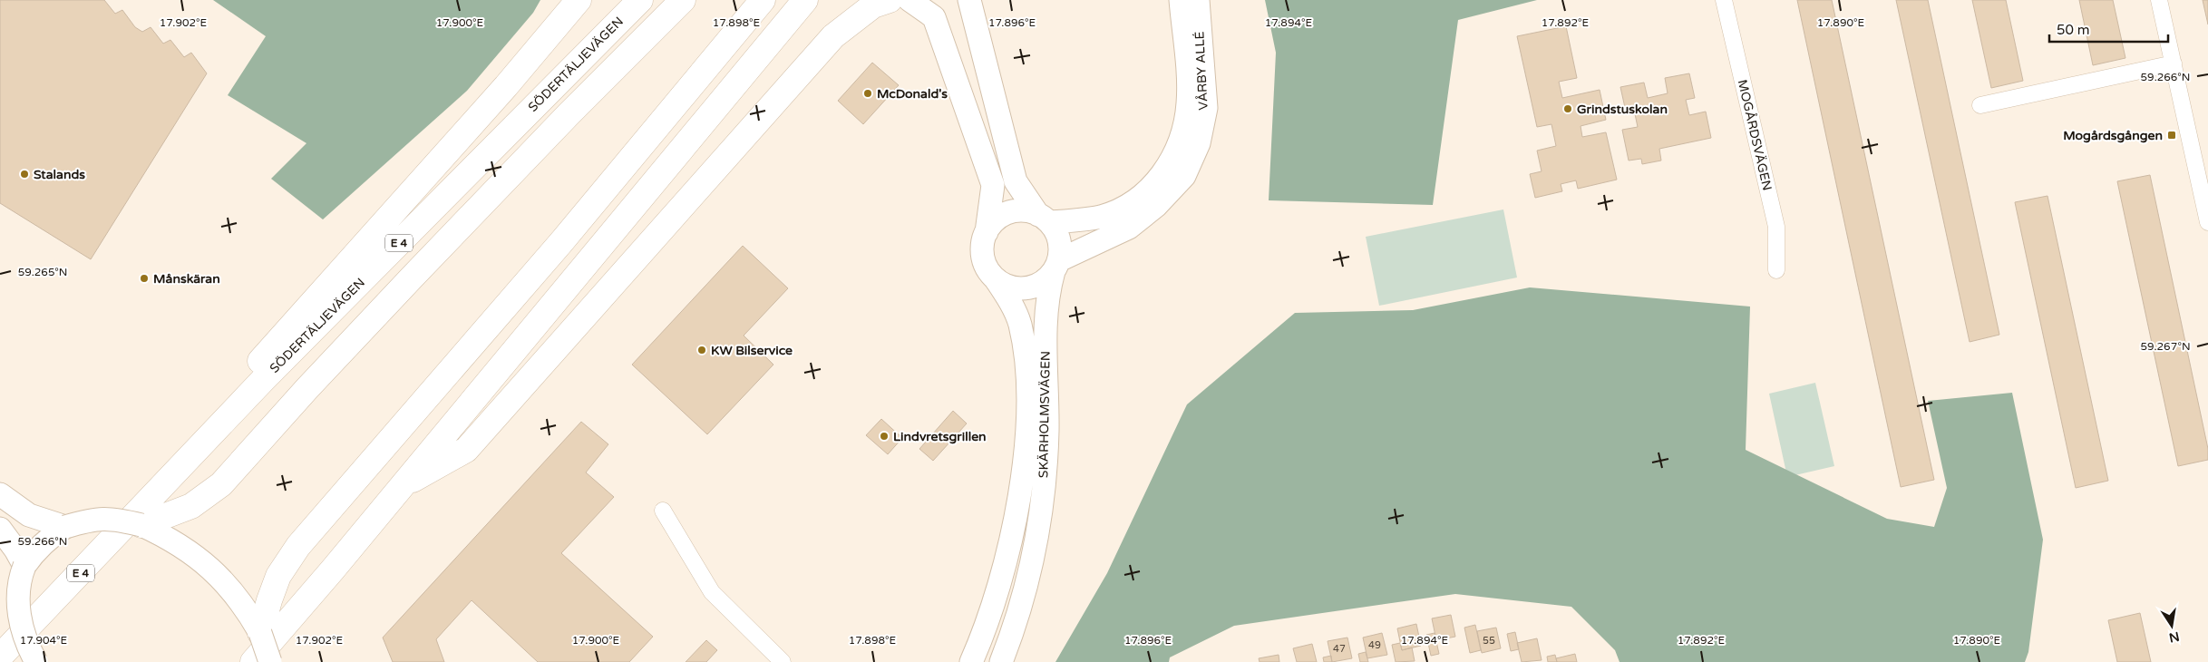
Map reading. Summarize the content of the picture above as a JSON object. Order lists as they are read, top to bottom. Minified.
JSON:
{"streets":{"highway":["SÖDERTÄLJEVÄGEN","E 4"],"main road":["VÅRBY ALLÉ","SKÄRHOLMSVÄGEN"],"street":["MOGÅRDSVÄGEN"]},"crossings":[["VÅRBY ALLÉ","SKÄRHOLMSVÄGEN"]],"places":{"other":["McDonald's","Grindstuskolan","Stalands","Månskäran","KW Bilservice","Lindvretsgrillen"],"transit":["Mogårdsgången"]},"house_numbers":["55","49","47"],"scale_bar":"50 m","north":"bottom","coordinates":["17.902°E","17.900°E","17.898°E","17.896°E","17.894°E","17.892°E","17.890°E","59.266°N","59.265°N","59.267°N","17.904°E"]}
